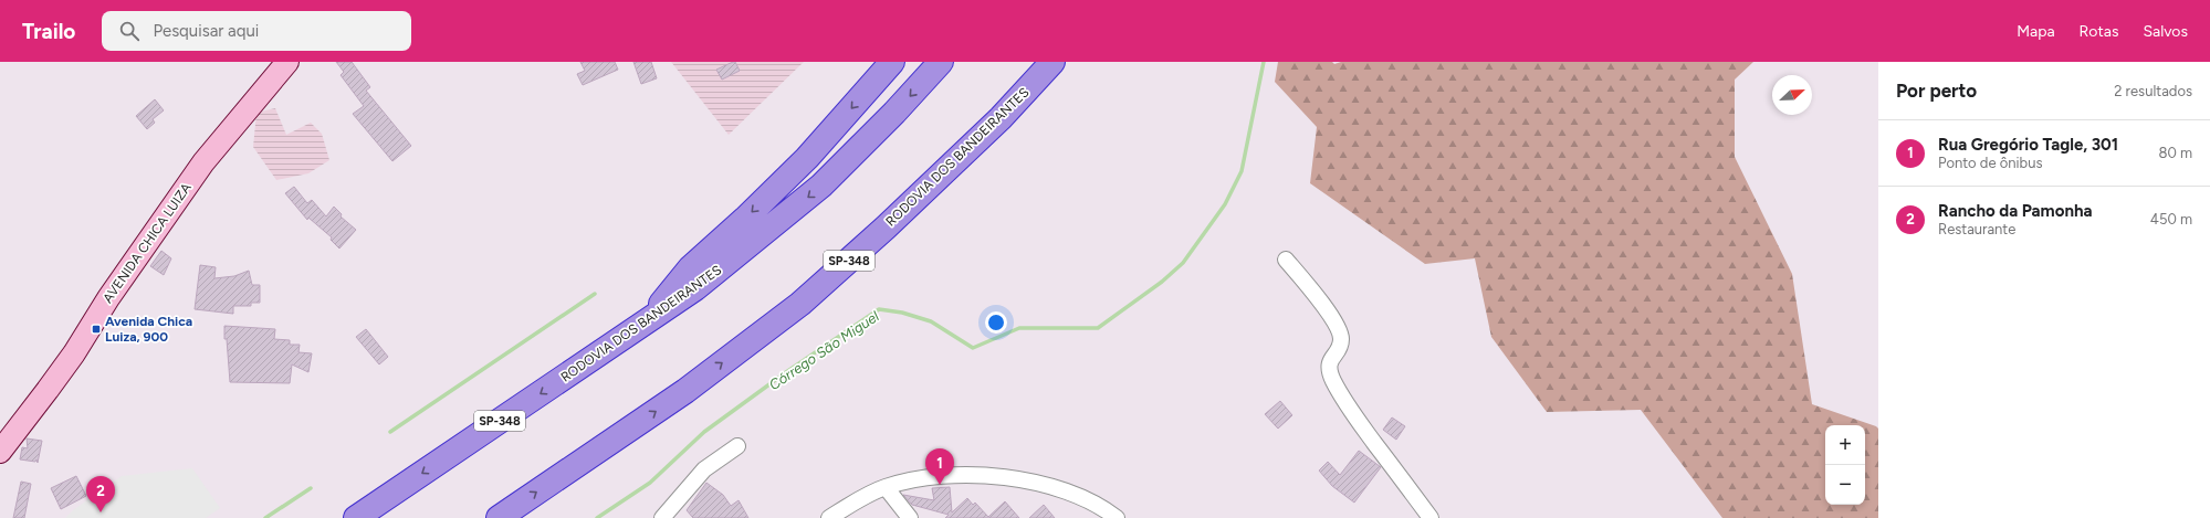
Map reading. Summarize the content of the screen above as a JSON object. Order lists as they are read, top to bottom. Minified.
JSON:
{"streets":{"highway":["RODOVIA DOS BANDEIRANTES","SP-348"],"main road":["AVENIDA CHICA LUIZA"]},"water":["Córrego São Miguel"],"places":{"transit":["Avenida Chica Luiza, 900"]},"north":"top right","page":{"header":"Trailo","search":"Pesquisar aqui","nav":["Mapa","Rotas","Salvos"],"heading":["Por perto","2 resultados"],"list":[{"mark":"1","name":"Rua Gregório Tagle, 301","note":"Ponto de ônibus","value":"80 m"},{"mark":"2","name":"Rancho da Pamonha","note":"Restaurante","value":"450 m"}],"map_buttons":["+","−"],"pins":["1","2"]}}
